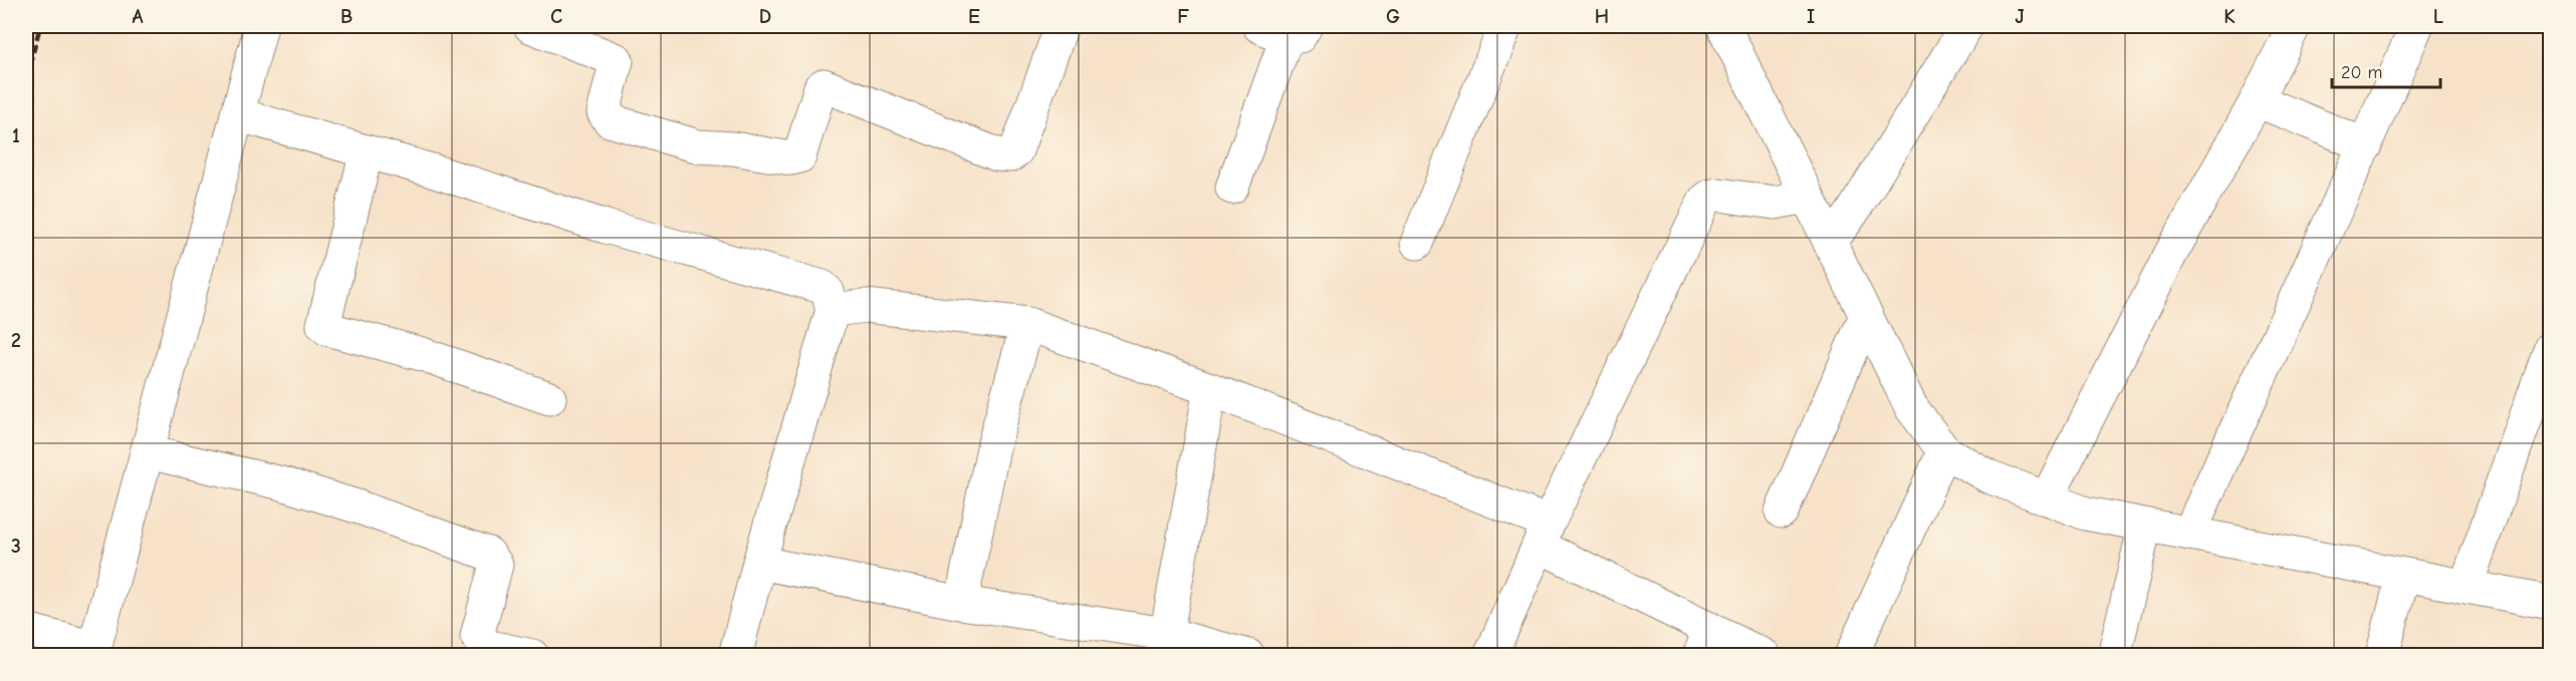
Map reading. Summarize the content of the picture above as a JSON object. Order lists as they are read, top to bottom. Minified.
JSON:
{"scale_bar":"20 m","grid":{"columns":["A","B","C","D","E","F","G","H","I","J","K","L"],"rows":["1","2","3"]}}
